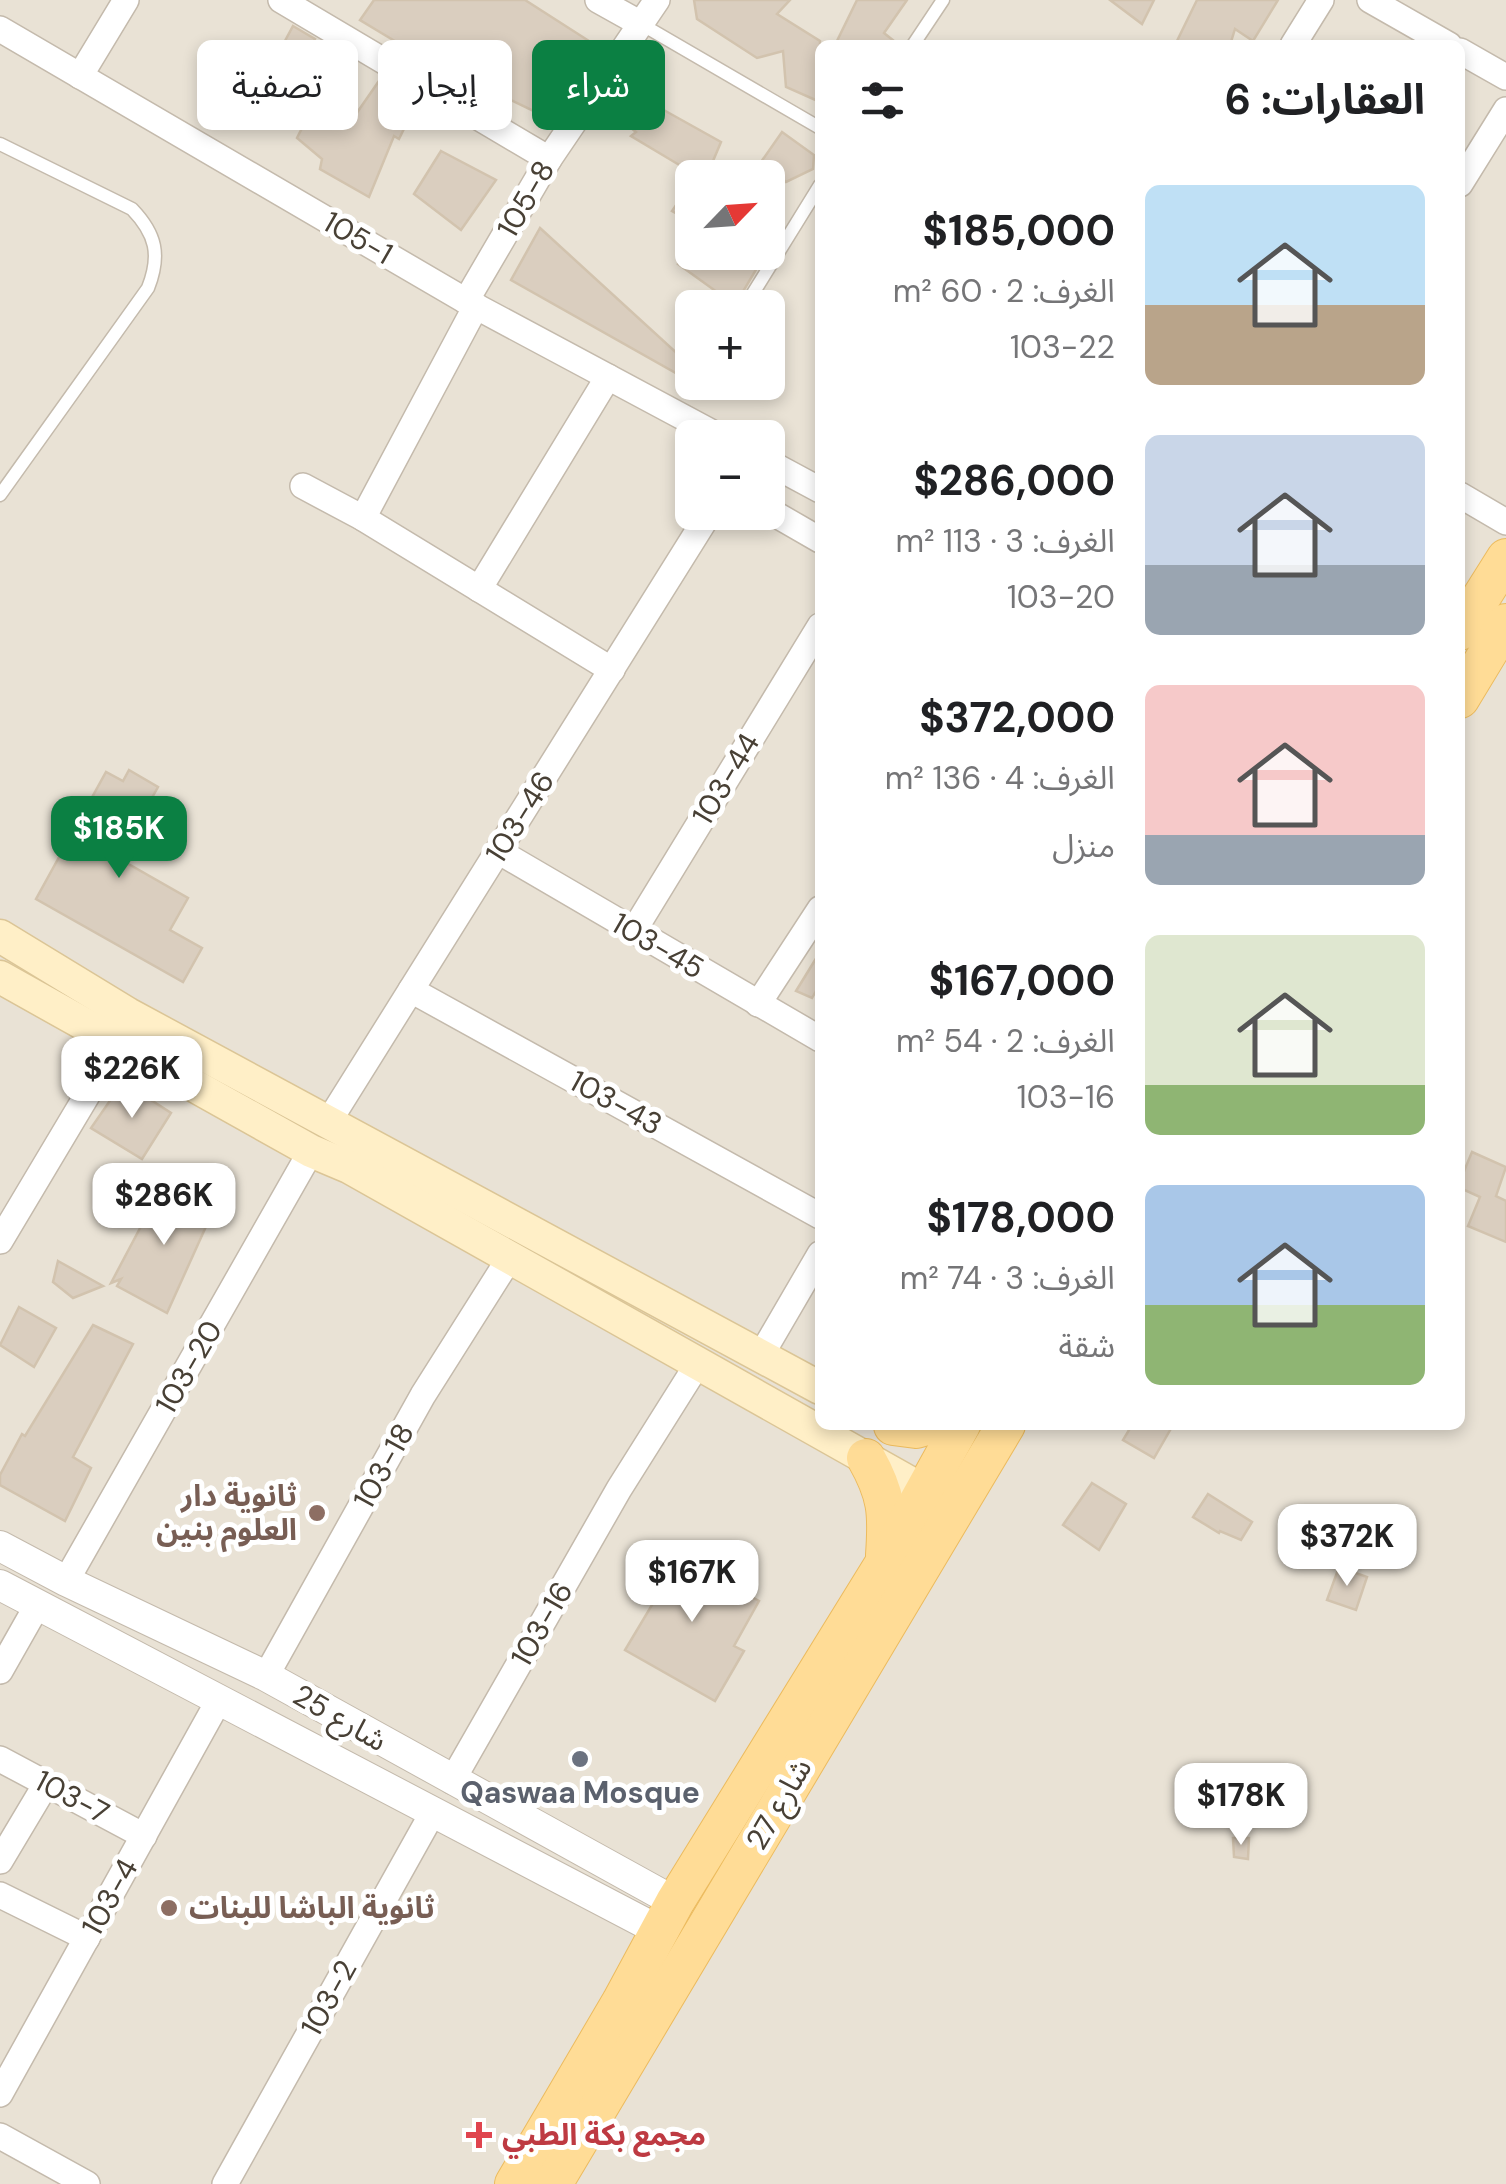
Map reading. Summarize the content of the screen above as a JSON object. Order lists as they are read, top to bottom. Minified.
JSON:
{"streets":{"main road":["شارع 27"],"street":["105-8","105-1","103-44","103-46","103-45","103-43","103-20","103-18","103-16","شارع 25","103-7","103-4","103-2"]},"crossings":[["105-8","105-1"],["103-44","103-45"],["103-46","103-45"],["103-46","103-43"],["103-20","شارع 25"],["103-18","شارع 25"],["103-16","شارع 25"],["شارع 25","شارع 27"],["شارع 25","103-4"],["شارع 25","103-2"],["103-7","103-4"]],"places":{"other":["ثانوية دار العلوم بنين","Qaswaa Mosque","ثانوية الباشا للبنات"],"health":["مجمع بكة الطبي"]},"north":"top right","page":{"chip":["شراء","إيجار","تصفية"],"heading":"العقارات: 6","map_buttons":["+","−"],"list":[{"name":"$185,000","note":"الغرف: 2 · 60 m² · 103-22"},{"name":"$286,000","note":"الغرف: 3 · 113 m² · 103-20"},{"name":"$372,000","note":"الغرف: 4 · 136 m² · منزل"},{"name":"$167,000","note":"الغرف: 2 · 54 m² · 103-16"},{"name":"$178,000","note":"الغرف: 3 · 74 m² · شقة"}],"price":["$185K","$226K","$286K","$372K","$167K","$178K"]}}
